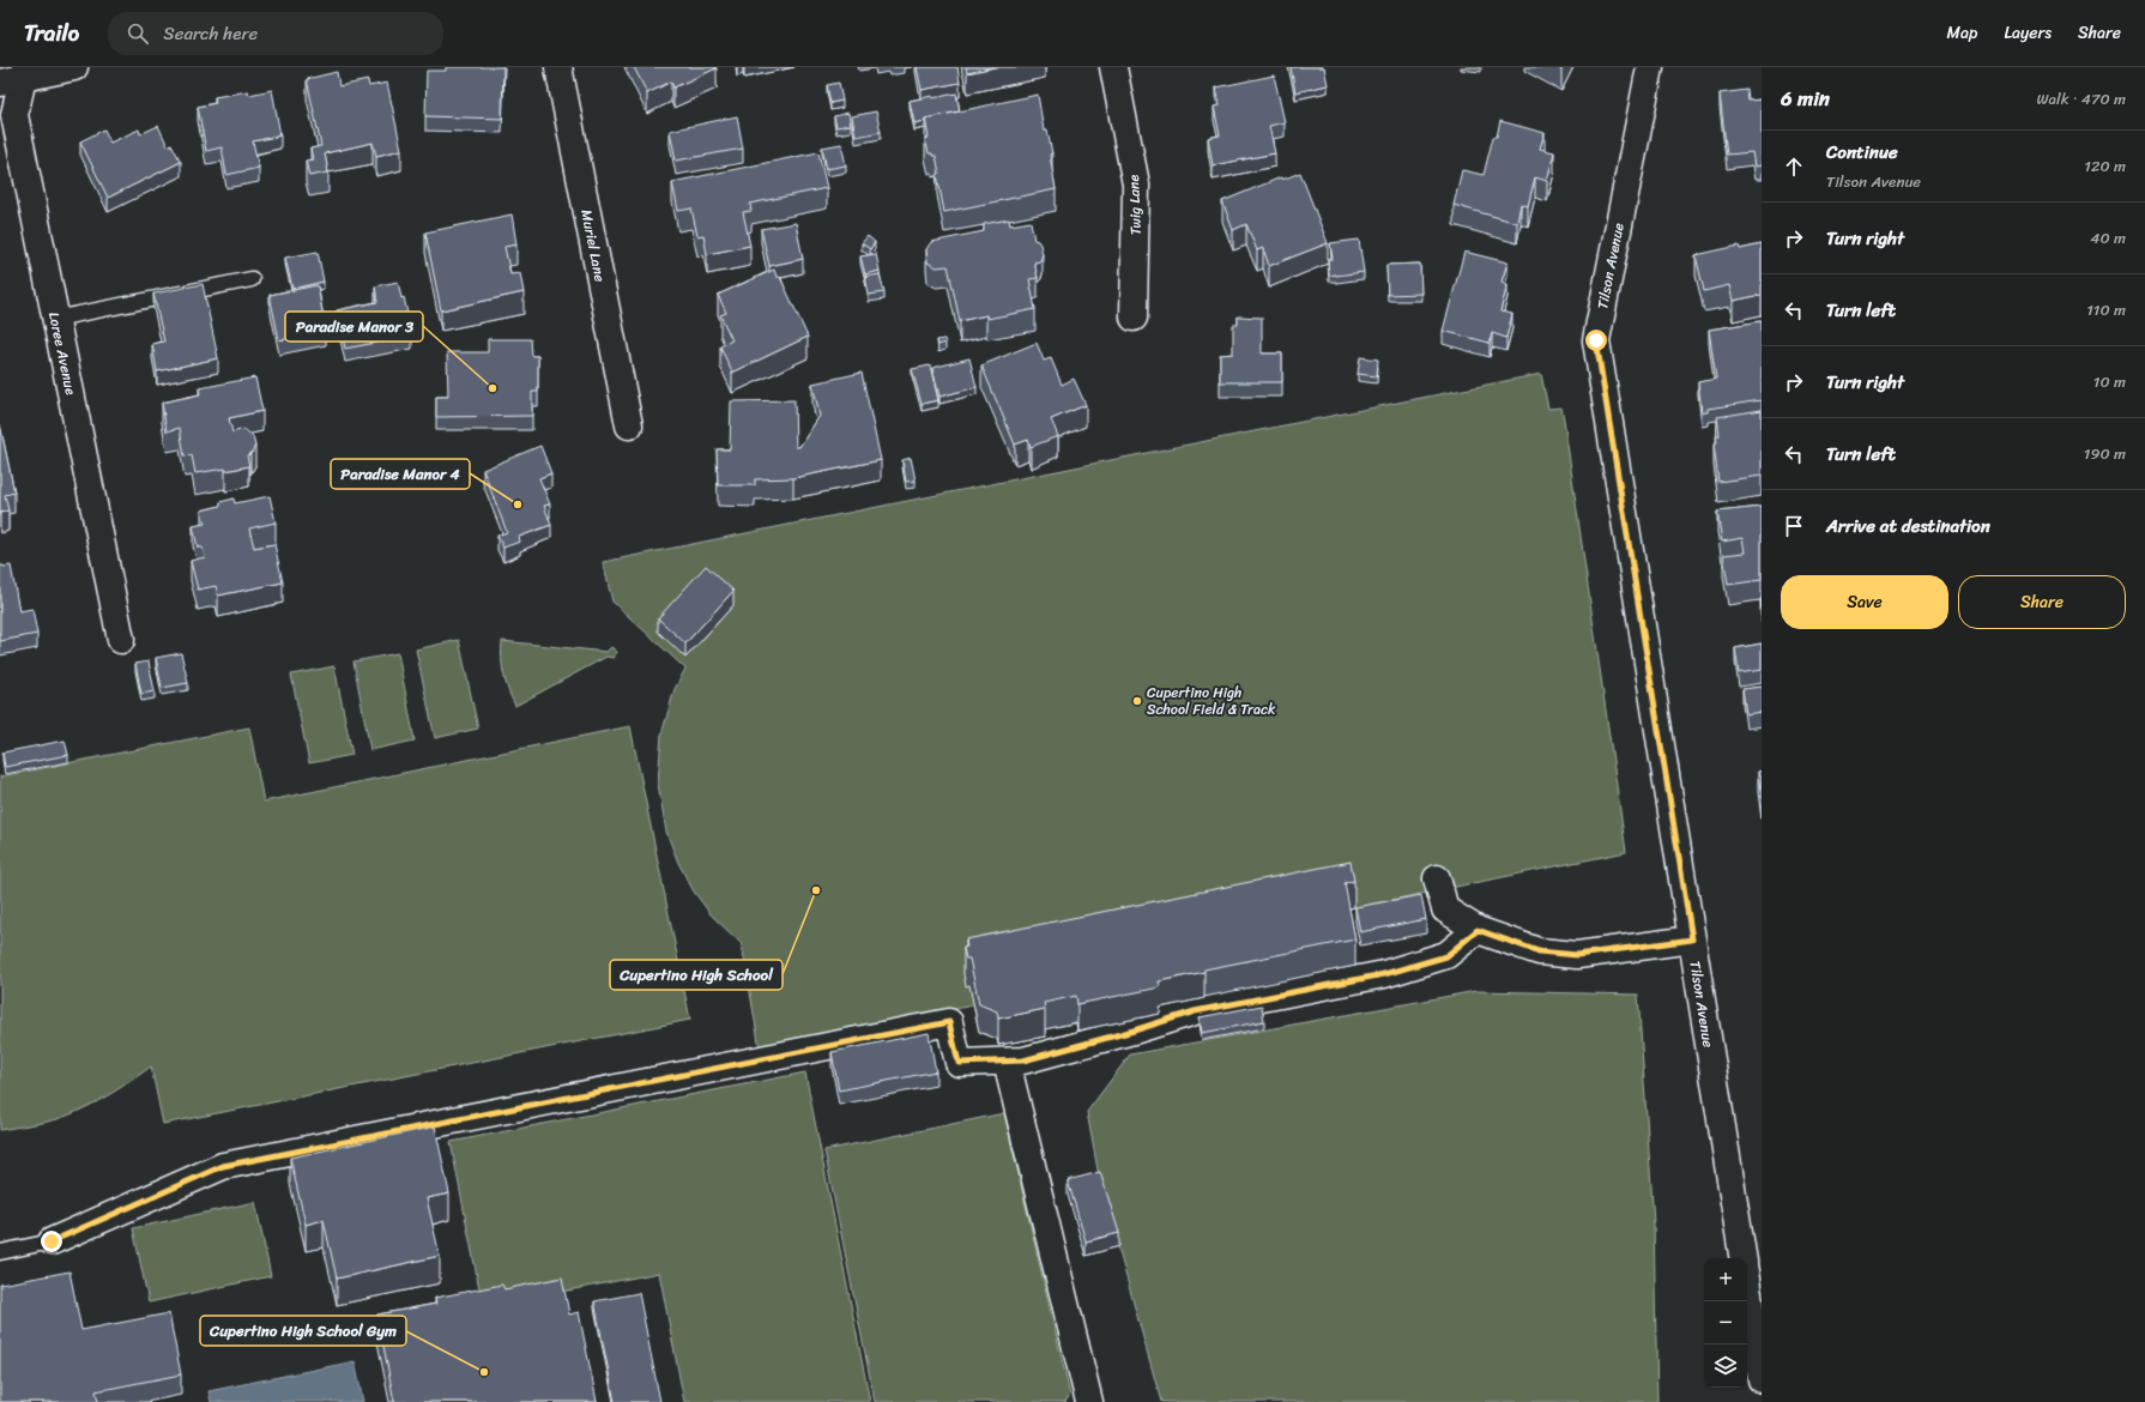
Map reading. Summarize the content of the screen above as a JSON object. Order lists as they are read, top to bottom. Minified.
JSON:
{"streets":{"street":["Twig Lane","Muriel Lane","Tilson Avenue","Loree Avenue"]},"places":["Paradise Manor 3","Paradise Manor 4","Cupertino High School Field & Track","Cupertino High School","Cupertino High School Gym"],"page":{"header":"Trailo","search":"Search here","nav":["Map","Layers","Share"],"heading":["6 min","Walk · 470 m"],"list":[["Continue","Tilson Avenue","120 m"],["Turn right","40 m"],["Turn left","110 m"],["Turn right","10 m"],["Turn left","190 m"],"Arrive at destination"],"buttons":["Save","Share"],"map_buttons":["+","−"]}}
